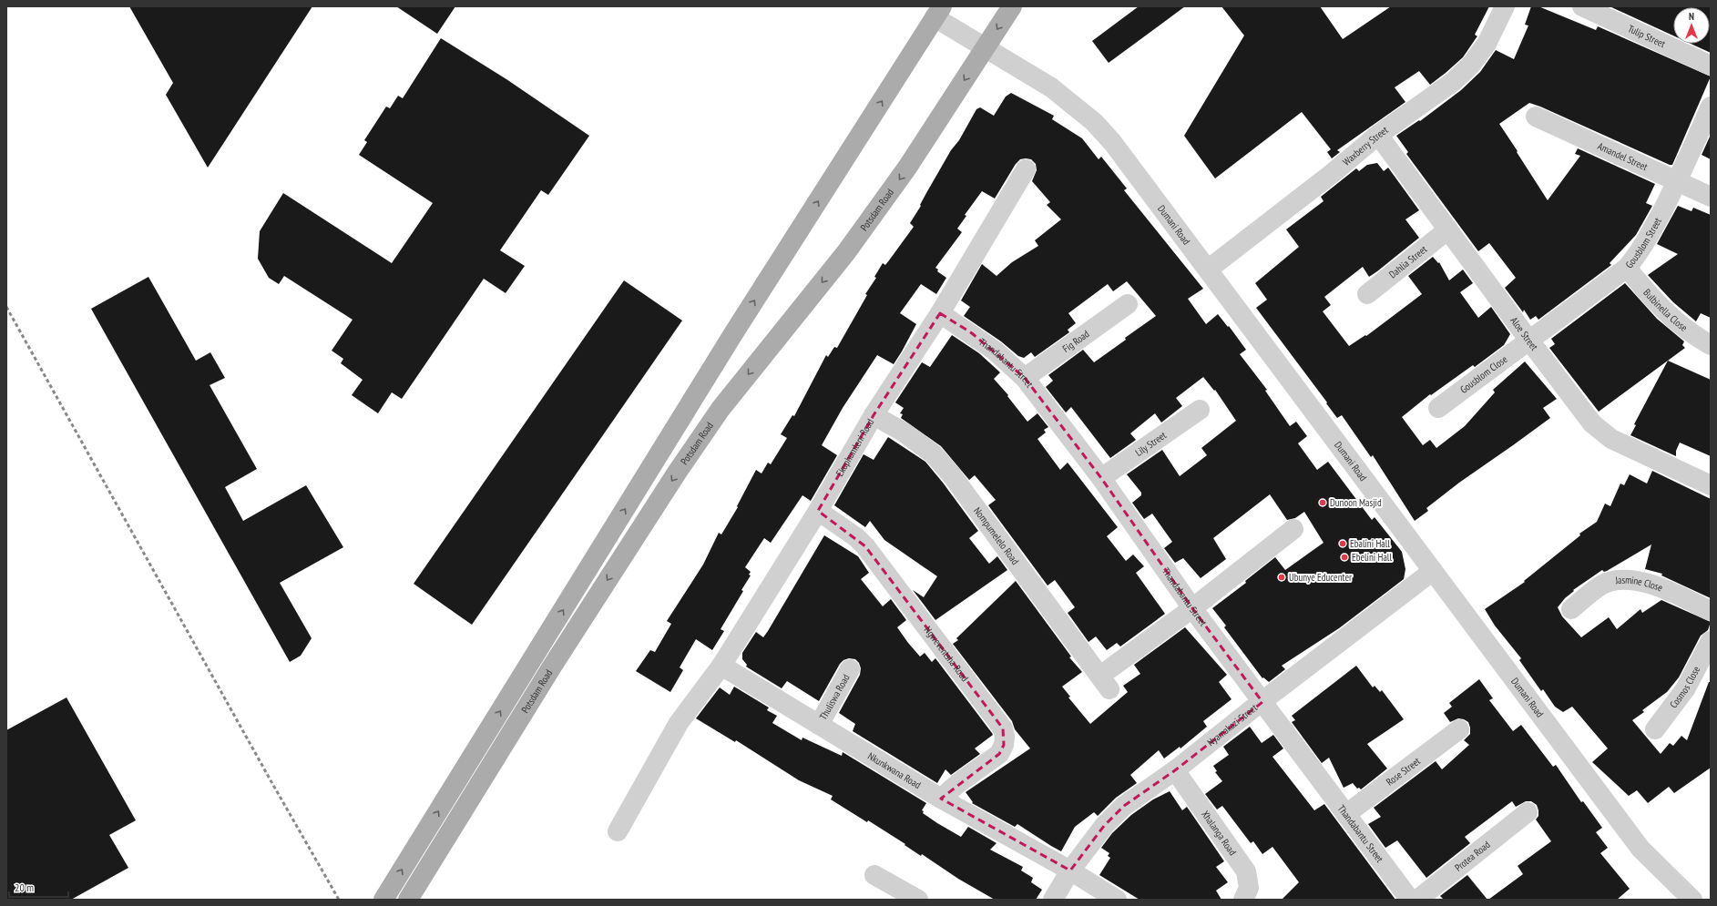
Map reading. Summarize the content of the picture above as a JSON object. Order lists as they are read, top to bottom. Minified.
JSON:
{"streets":{"main road":["Potsdam Road"],"street":["Tulip Street","Waxberry Street","Amandel Street","Dumani Road","Gousblom Street","Dahlia Street","Bulbinella Close","Aloe Street","Fig Road","Thandabantu Street","Gousblom Close","Lily Street","Ekuphumleni Road","Nompumelelo Road","Jasmine Close","Ngweventsha Road","Cosmos Close","Thuliswa Road","Nyamakazi Street","Nkunkwana Road","Rose Street","Xhalanga Road","Protea Road"]},"crossings":[["Waxberry Street","Dumani Road"],["Waxberry Street","Aloe Street"],["Amandel Street","Gousblom Street"],["Potsdam Road","Dumani Road"],["Dumani Road","Nyamakazi Street"],["Gousblom Street","Bulbinella Close"],["Gousblom Street","Aloe Street"],["Gousblom Street","Gousblom Close"],["Dahlia Street","Aloe Street"],["Aloe Street","Gousblom Close"],["Fig Road","Thandabantu Street"],["Thandabantu Street","Lily Street"],["Thandabantu Street","Ekuphumleni Road"],["Thandabantu Street","Nompumelelo Road"],["Thandabantu Street","Nyamakazi Street"],["Thandabantu Street","Rose Street"],["Ekuphumleni Road","Nompumelelo Road"],["Ekuphumleni Road","Ngweventsha Road"],["Ekuphumleni Road","Nkunkwana Road"],["Ngweventsha Road","Nkunkwana Road"],["Thuliswa Road","Nkunkwana Road"],["Nyamakazi Street","Nkunkwana Road"],["Nyamakazi Street","Xhalanga Road"]],"places":["Dunoon Masjid","Ebalini Hall","Ebelini Hall","Ubunye Educenter"],"scale_bar":"20 m","north":"top"}
